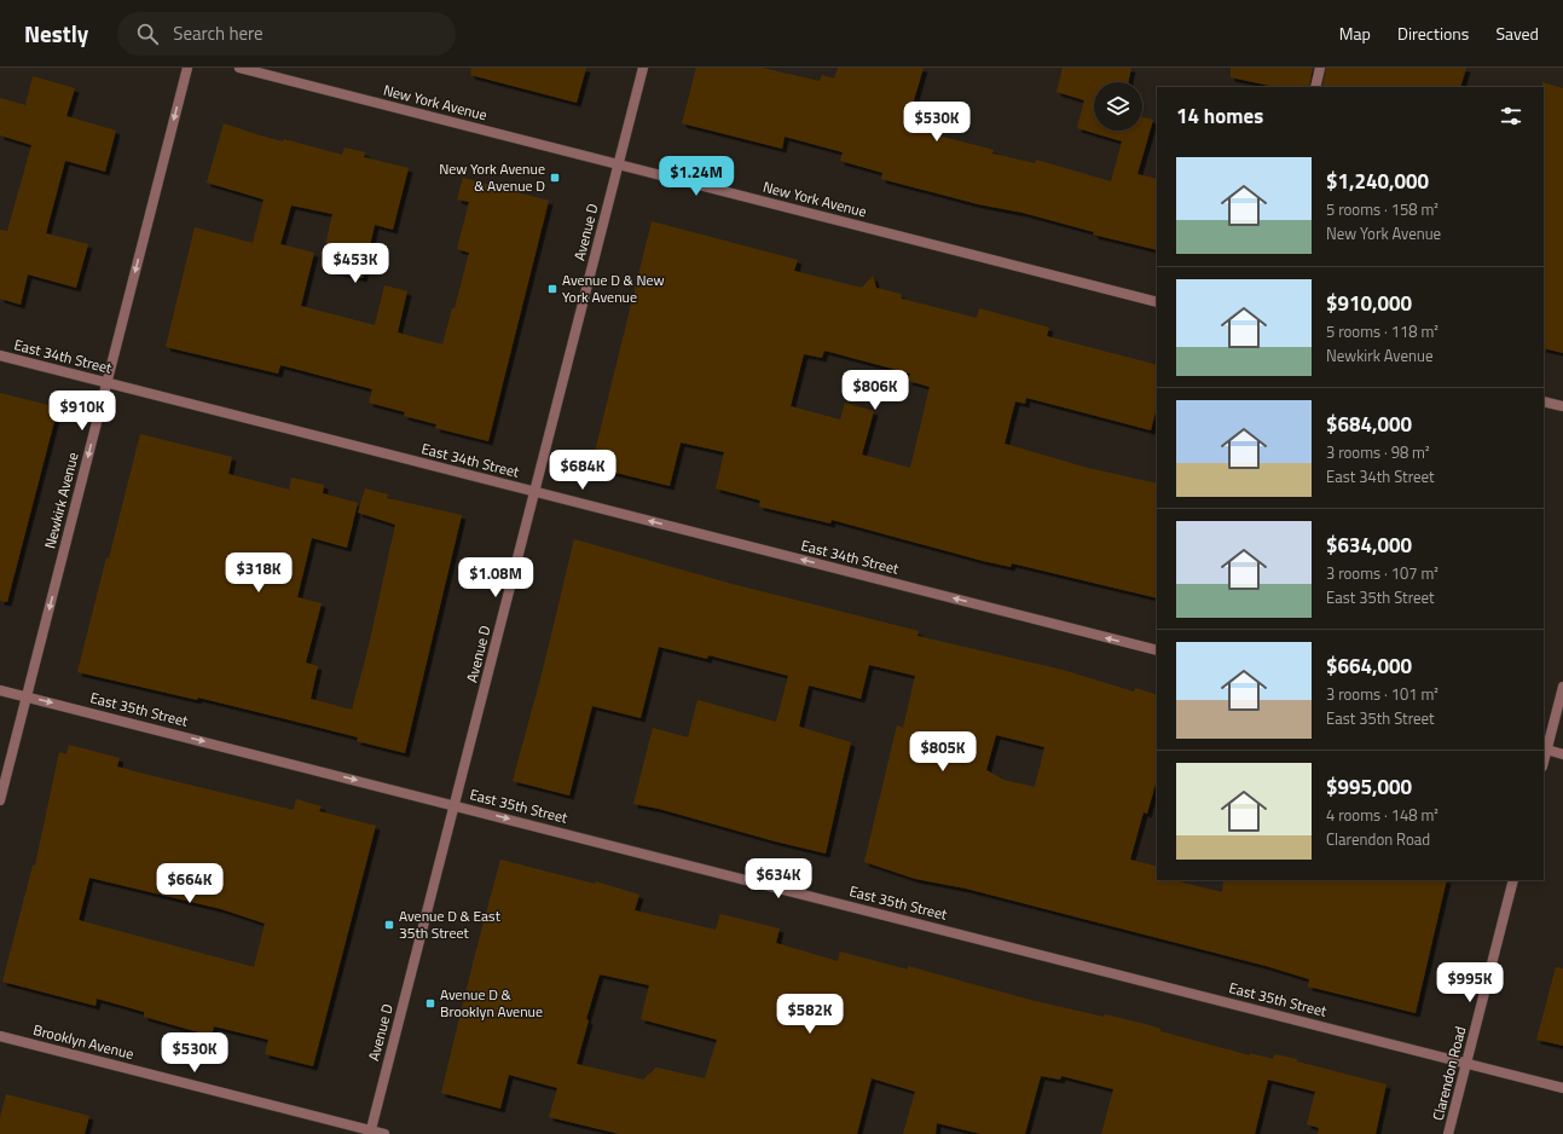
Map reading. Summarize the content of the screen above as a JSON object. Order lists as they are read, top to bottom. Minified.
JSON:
{"streets":{"street":["New York Avenue","Avenue D","East 34th Street","Newkirk Avenue","East 35th Street","Brooklyn Avenue","Clarendon Road"]},"crossings":[["New York Avenue","Avenue D"],["Avenue D","East 34th Street"],["Avenue D","East 35th Street"],["Avenue D","Brooklyn Avenue"],["East 34th Street","Newkirk Avenue"],["Newkirk Avenue","East 35th Street"],["East 35th Street","Clarendon Road"]],"one_way":["East 34th Street","Newkirk Avenue","East 35th Street"],"places":{"transit":["New York Avenue & Avenue D","Avenue D & New York Avenue","Avenue D & East 35th Street","Avenue D & Brooklyn Avenue"]},"page":{"header":"Nestly","search":"Search here","nav":["Map","Directions","Saved"],"heading":"14 homes","price":["$530K","$1.24M","$453K","$806K","$910K","$684K","$318K","$1.08M","$805K","$634K","$664K","$995K","$582K","$530K"],"list":[{"name":"$1,240,000","note":"5 rooms · 158 m² · New York Avenue"},{"name":"$910,000","note":"5 rooms · 118 m² · Newkirk Avenue"},{"name":"$684,000","note":"3 rooms · 98 m² · East 34th Street"},{"name":"$634,000","note":"3 rooms · 107 m² · East 35th Street"},{"name":"$664,000","note":"3 rooms · 101 m² · East 35th Street"},{"name":"$995,000","note":"4 rooms · 148 m² · Clarendon Road"}]}}
